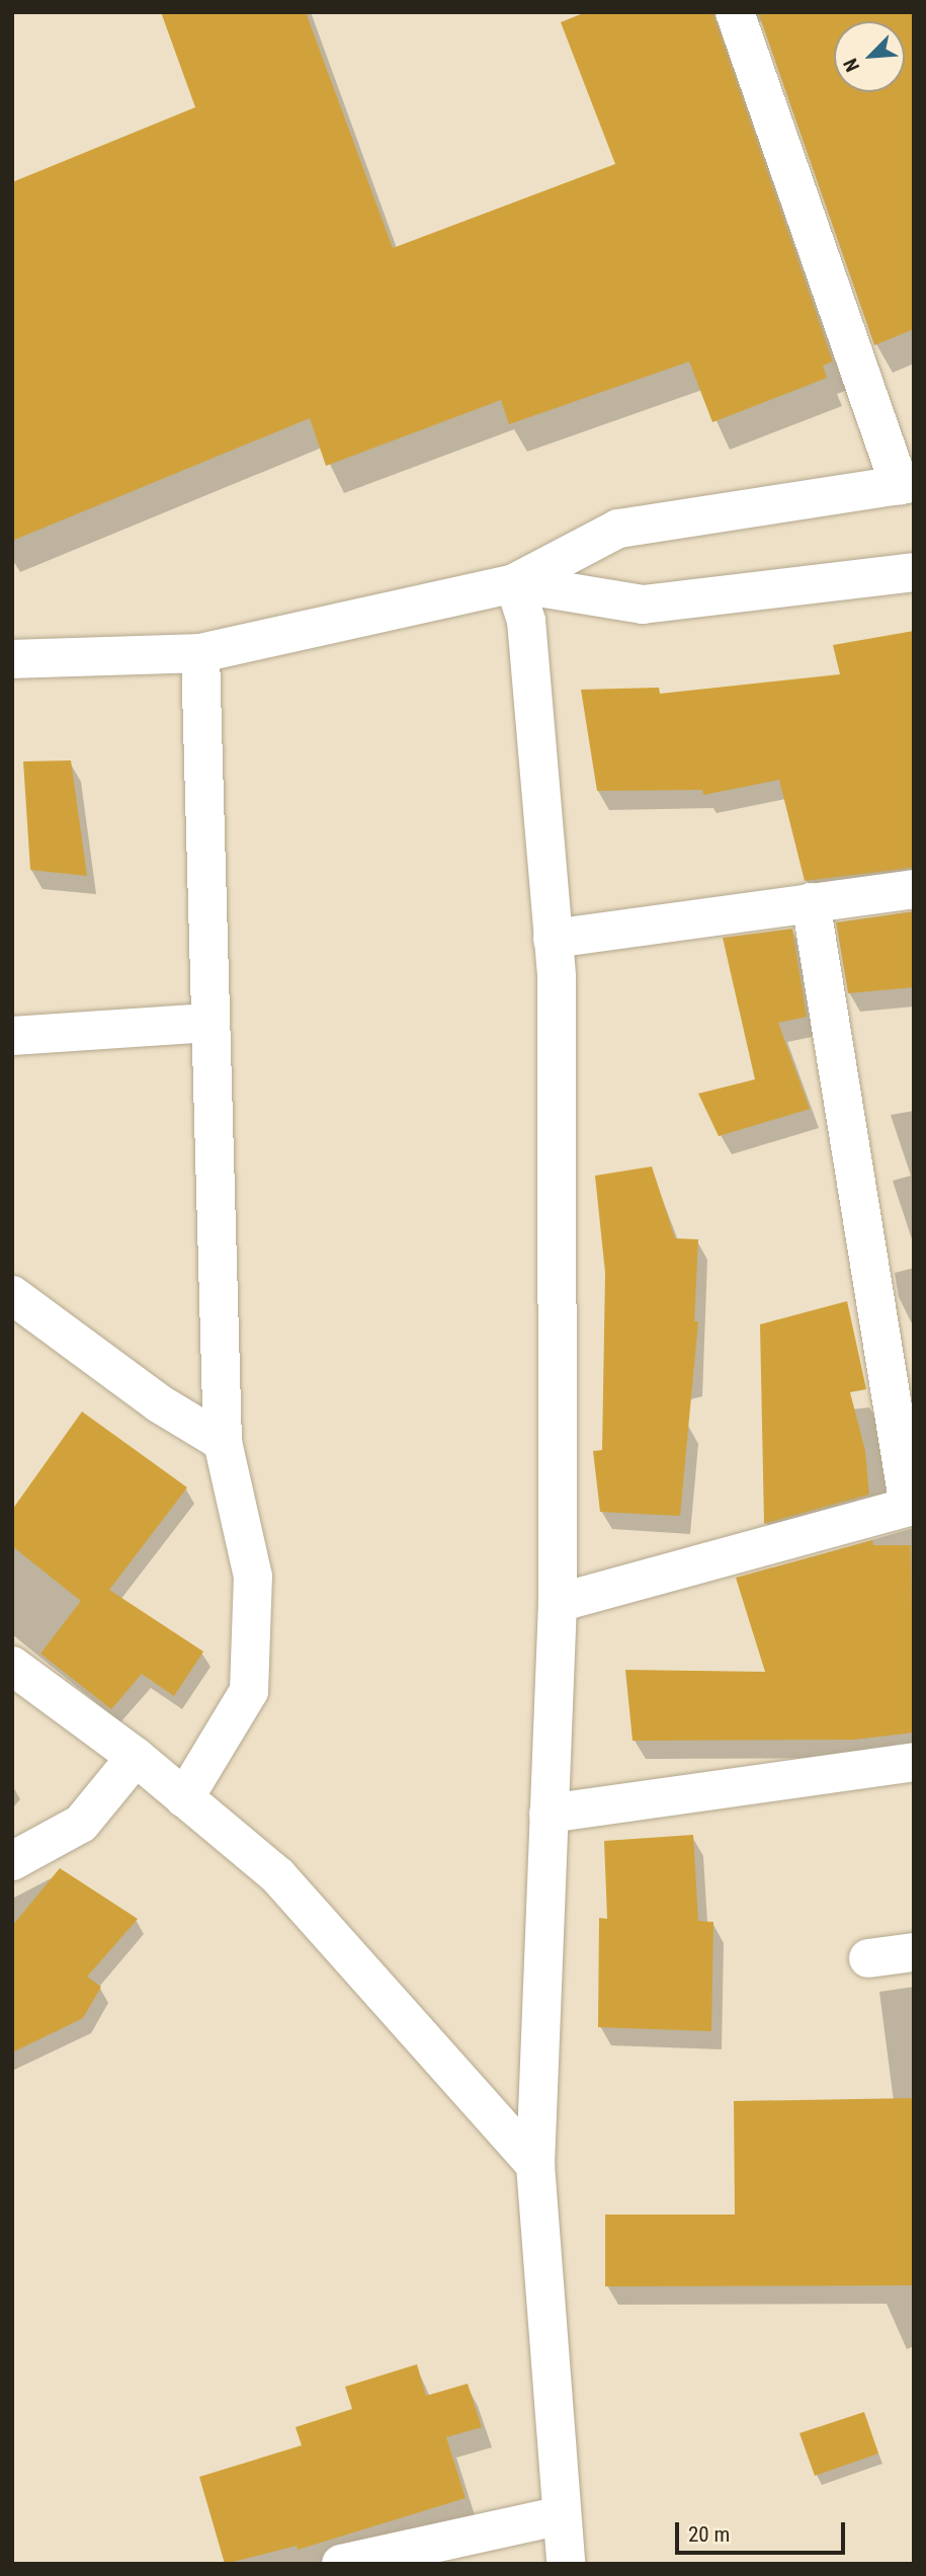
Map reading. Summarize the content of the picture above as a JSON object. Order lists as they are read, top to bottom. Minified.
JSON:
{"scale_bar":"20 m","north":"bottom left"}
